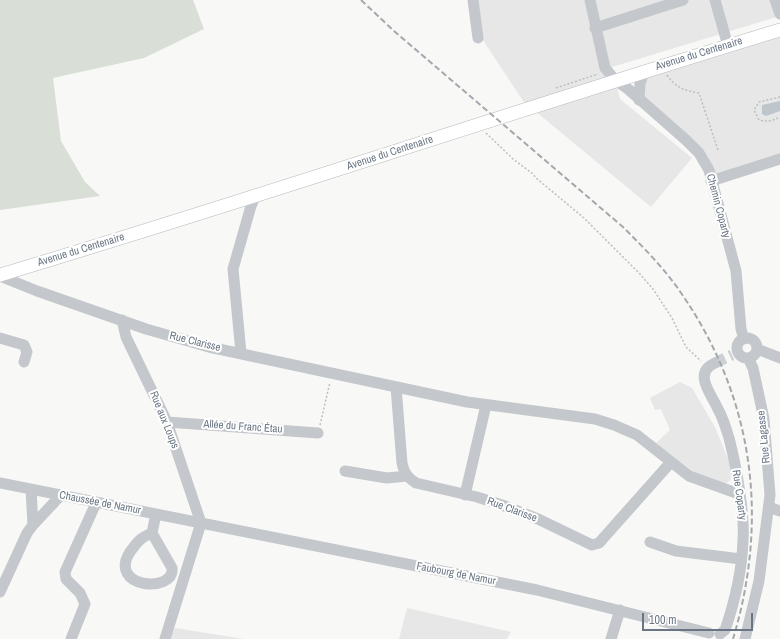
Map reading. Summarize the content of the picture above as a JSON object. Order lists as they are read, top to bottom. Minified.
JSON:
{"streets":{"main road":["Avenue du Centenaire"],"street":["Chemin Coparty","Rue Clarisse","Rue aux Loups","Allée du Franc Étau","Rue Lagasse","Rue Coparty","Chaussée de Namur","Faubourg de Namur"]},"crossings":[["Avenue du Centenaire","Chemin Coparty"],["Avenue du Centenaire","Rue Clarisse"],["Chemin Coparty","Rue Lagasse"],["Rue Clarisse","Rue aux Loups"],["Rue Clarisse","Rue Coparty"],["Rue aux Loups","Allée du Franc Étau"],["Rue aux Loups","Chaussée de Namur"],["Rue aux Loups","Faubourg de Namur"],["Rue Coparty","Faubourg de Namur"],["Chaussée de Namur","Faubourg de Namur"]],"scale_bar":"100 m"}
